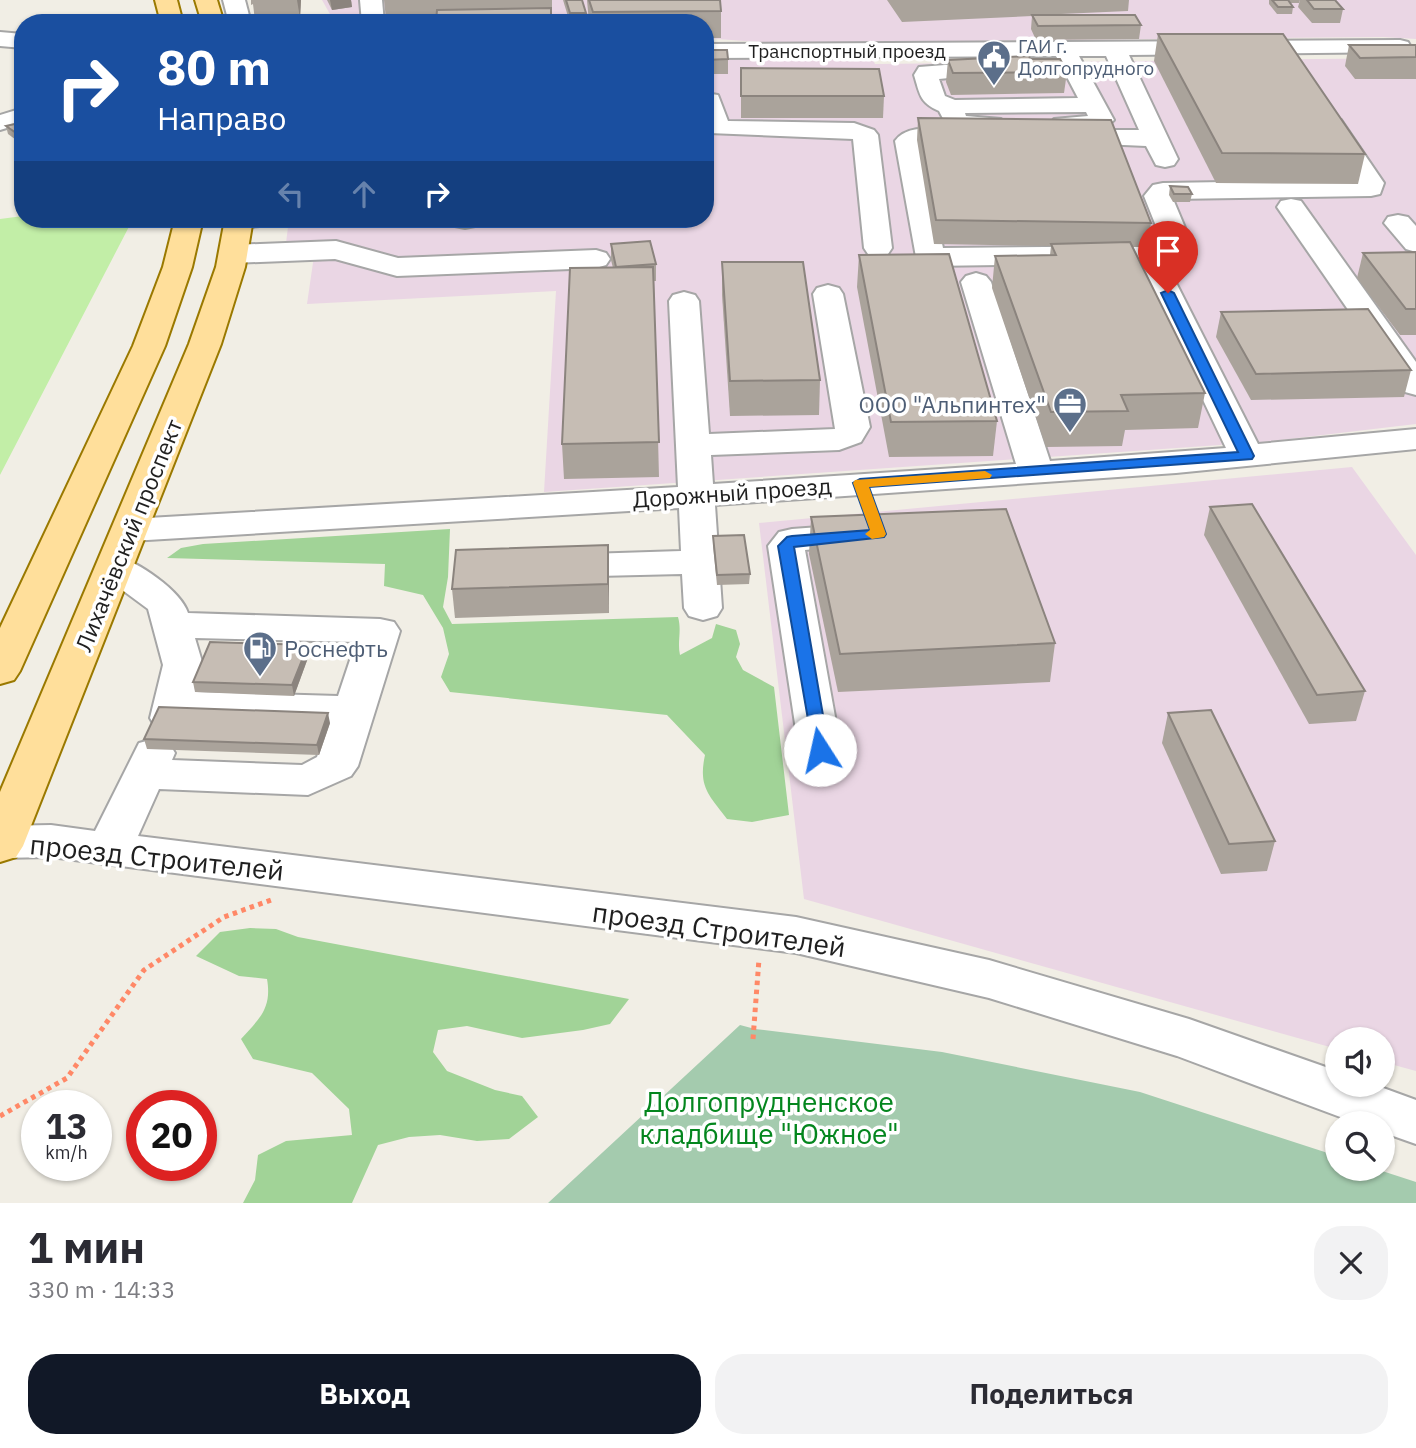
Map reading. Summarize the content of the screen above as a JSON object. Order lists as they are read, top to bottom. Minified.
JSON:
{"streets":{"main road":["Лихачёвский проспект"],"street":["Транспортный проезд","Дорожный проезд","проезд Строителей"]},"crossings":[["Дорожный проезд","Лихачёвский проспект"],["Лихачёвский проспект","проезд Строителей"]],"parks":["Долгопрудненское кладбище \"Южное\""],"places":{"public building":["ГАИ г. Долгопрудного"],"office":["ООО \"Альпинтех\""],"fuel station":["Роснефть"]},"page":{"turn":["80 m","Направо"],"speed":"13 km/h","limit":"20","heading":["1 мин","330 m · 14:33"],"buttons":["Выход","Поделиться"]}}
